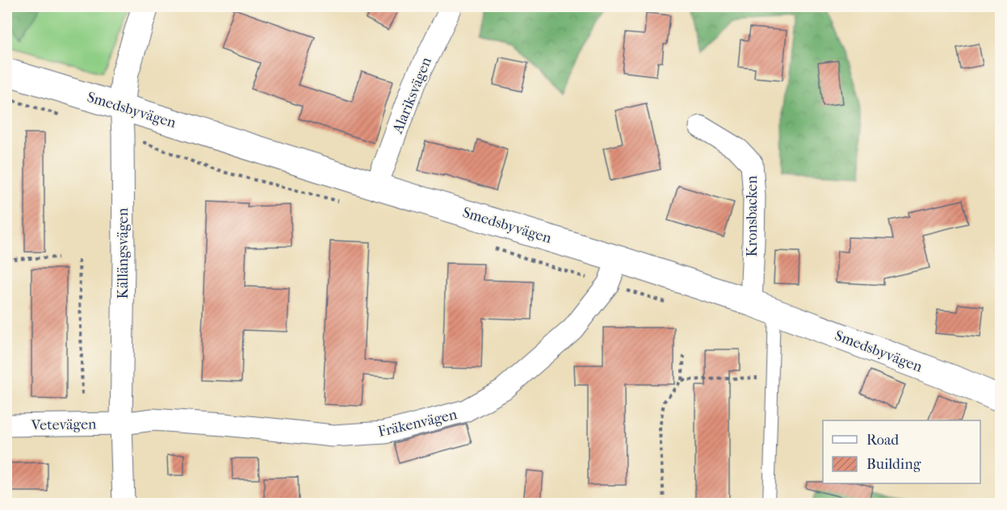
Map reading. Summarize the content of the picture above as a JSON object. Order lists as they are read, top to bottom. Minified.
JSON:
{"streets":{"main road":["Smedsbyvägen","Källängsvägen"],"street":["Alariksvägen","Kronsbacken","Fräkenvägen","Vetevägen"]},"crossings":[["Alariksvägen","Smedsbyvägen"],["Smedsbyvägen","Kronsbacken"],["Smedsbyvägen","Källängsvägen"],["Smedsbyvägen","Fräkenvägen"],["Källängsvägen","Fräkenvägen"],["Källängsvägen","Vetevägen"],["Fräkenvägen","Vetevägen"]],"legend":["Road","Building"]}
